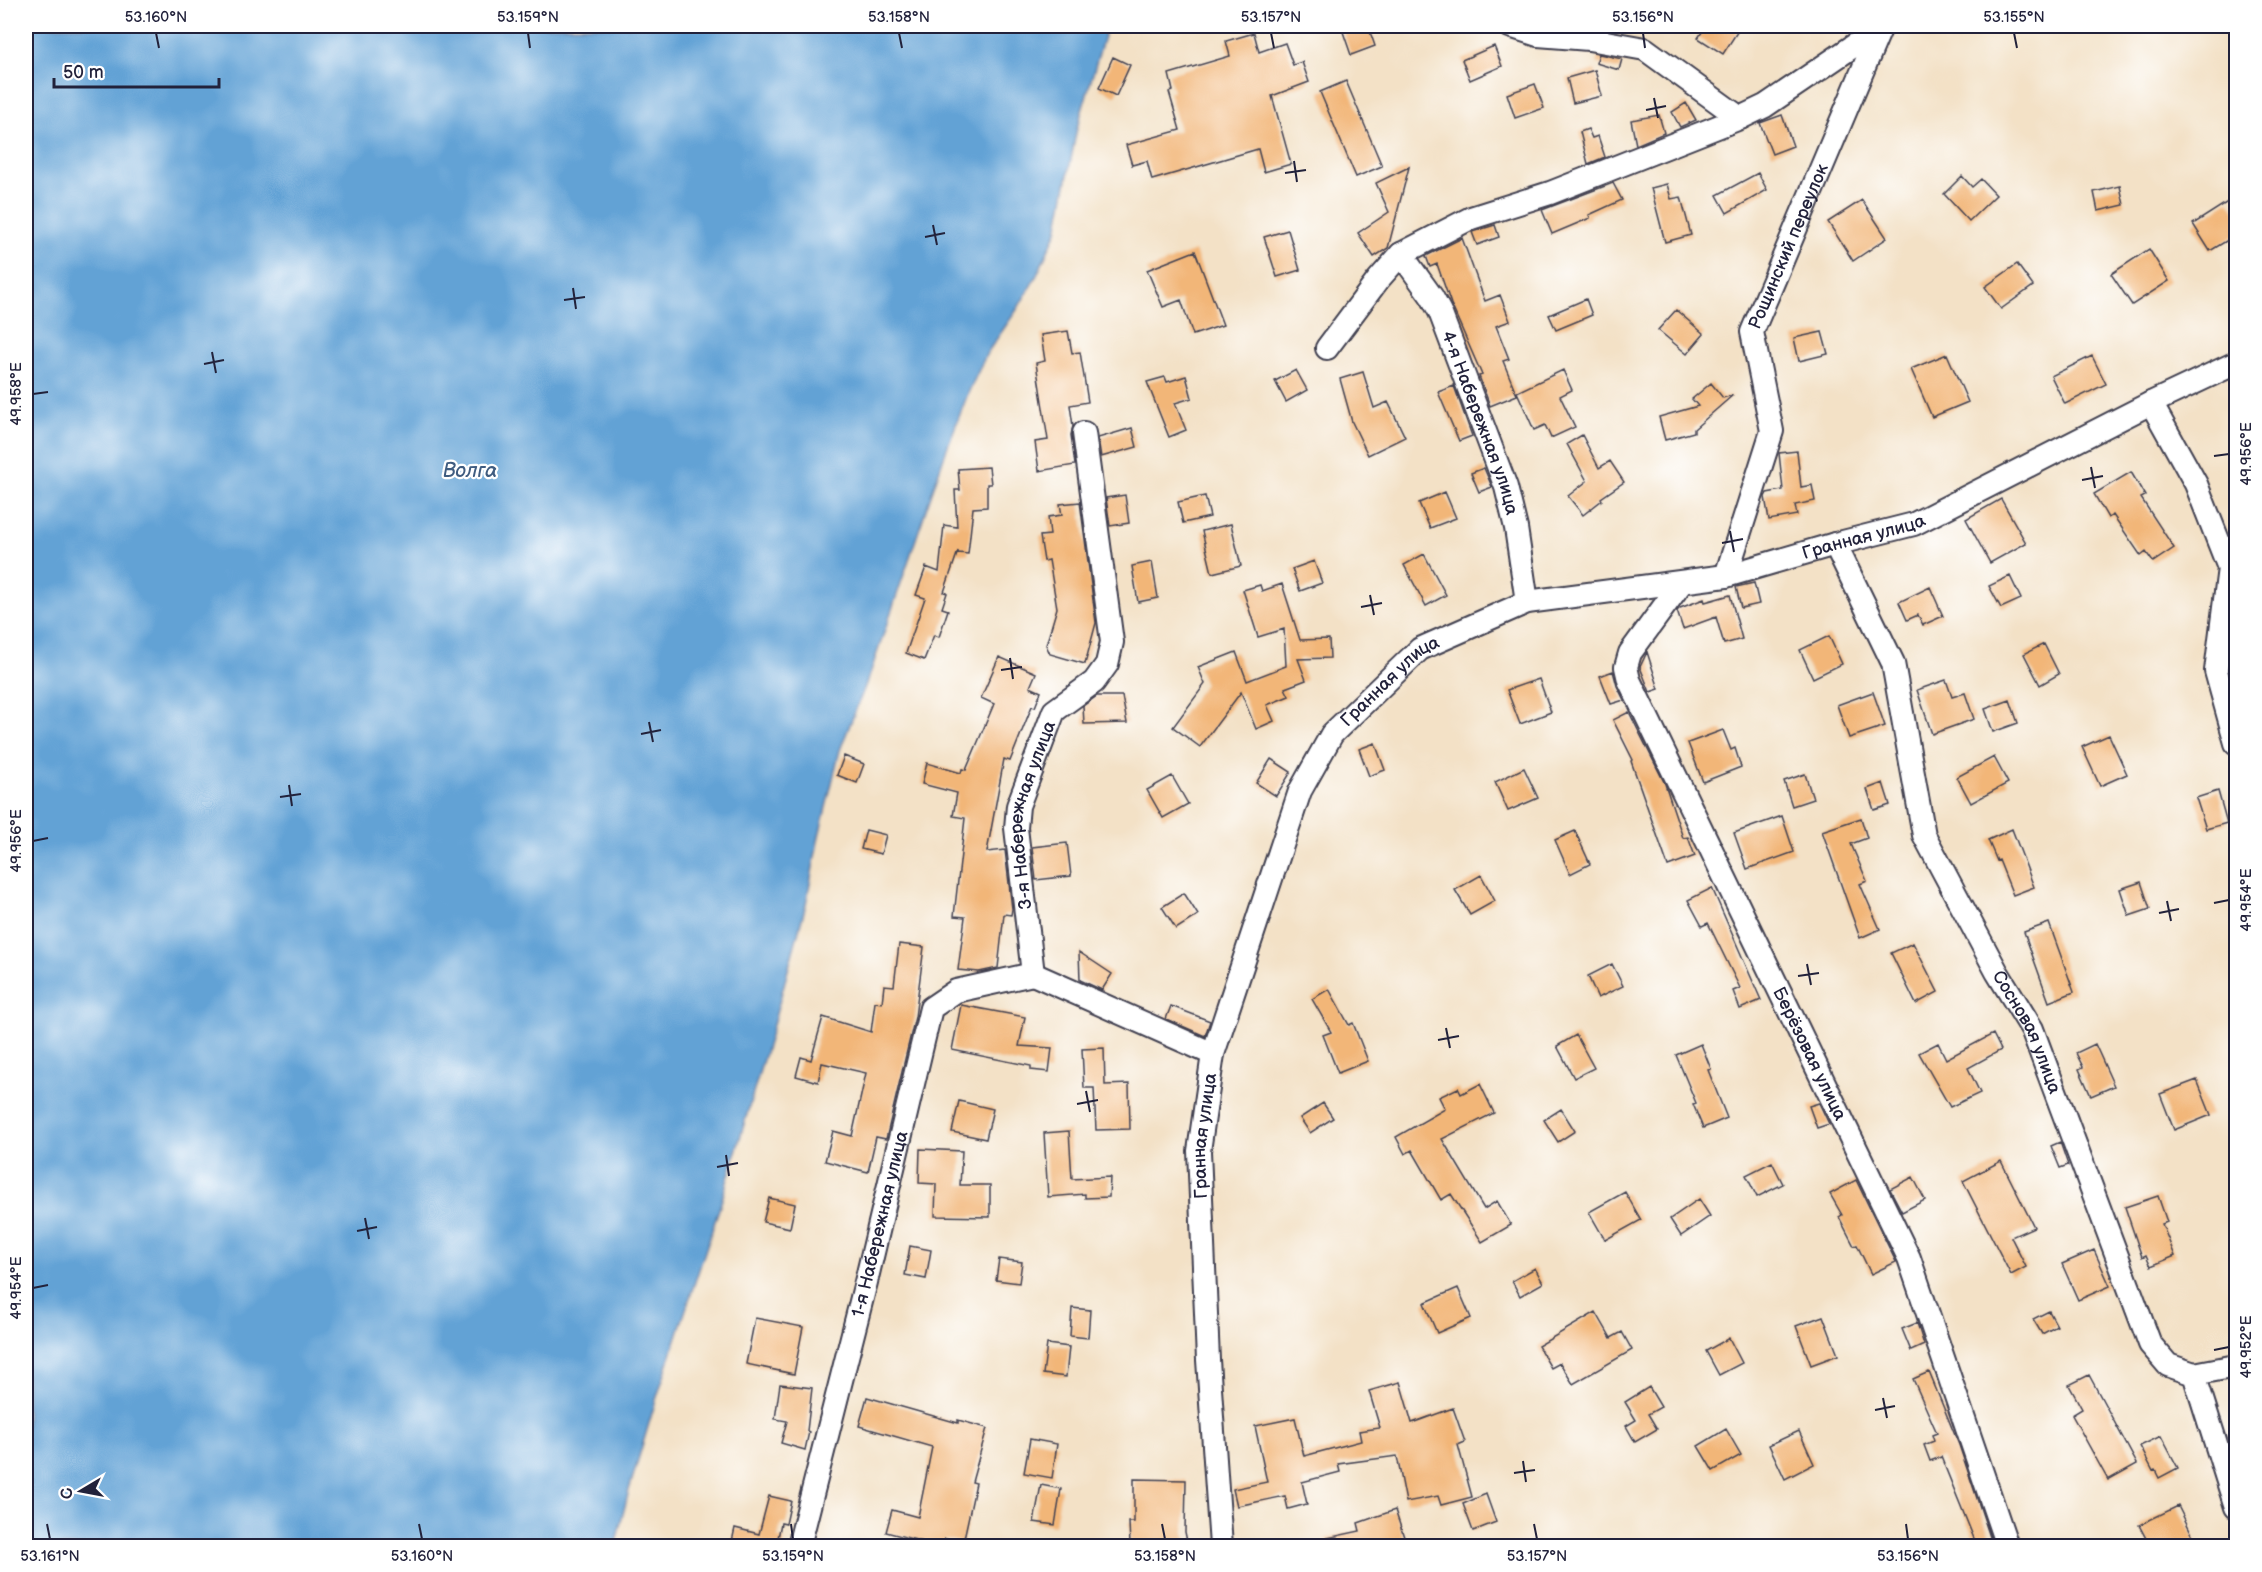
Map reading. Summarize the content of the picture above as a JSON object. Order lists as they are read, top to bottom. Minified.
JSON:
{"streets":{"street":["Рощинский переулок","4-я Набережная улица","Гранная улица","3-я Набережная улица","Сосновая улица","Берёзовая улица","1-я Набережная улица"]},"crossings":[["Рощинский переулок","Гранная улица"],["4-я Набережная улица","Гранная улица"],["Гранная улица","Сосновая улица"],["Гранная улица","Берёзовая улица"],["3-я Набережная улица","1-я Набережная улица"]],"water":["Волга"],"scale_bar":"50 m","north":"left","coordinates":["53.160°N","53.159°N","53.158°N","53.157°N","53.156°N","53.155°N","49.958°E","49.956°E","49.954°E","49.952°E","53.161°N"]}
